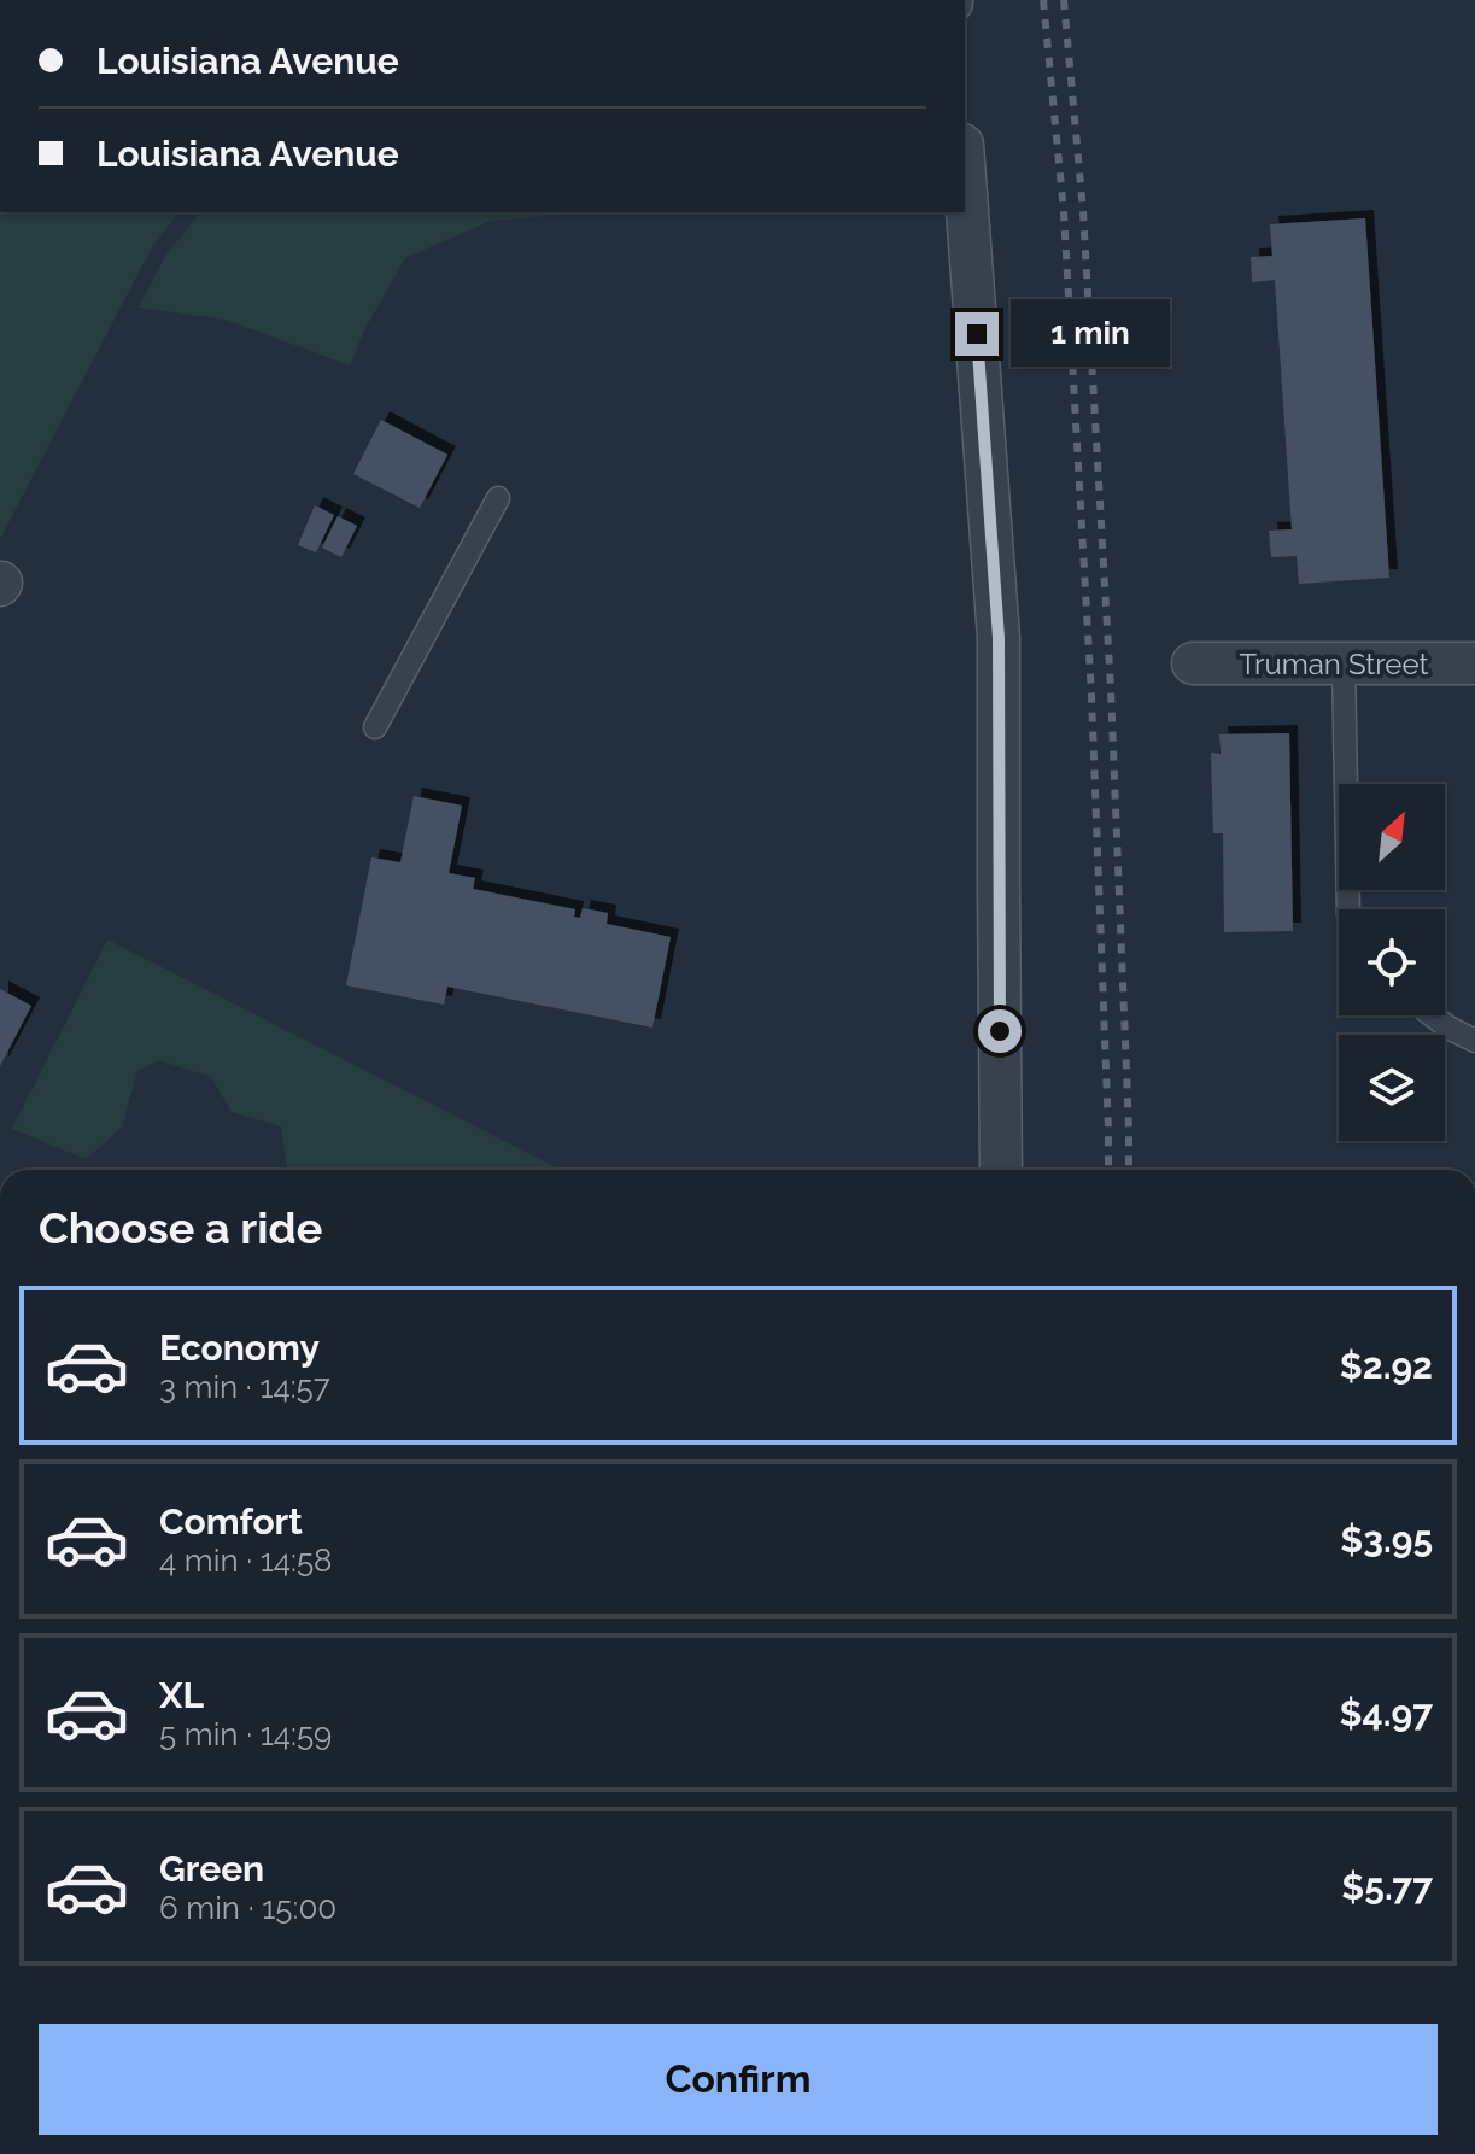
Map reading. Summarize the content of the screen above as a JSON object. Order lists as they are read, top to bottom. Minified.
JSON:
{"streets":{"street":["Truman Street"]},"north":"top right","page":{"banner":["Louisiana Avenue","Louisiana Avenue"],"bubble":"1 min","heading":"Choose a ride","list":[{"name":"Economy","note":"3 min · 14:57","value":"$2.92"},{"name":"Comfort","note":"4 min · 14:58","value":"$3.95"},{"name":"XL","note":"5 min · 14:59","value":"$4.97"},{"name":"Green","note":"6 min · 15:00","value":"$5.77"}],"buttons":"Confirm"}}
